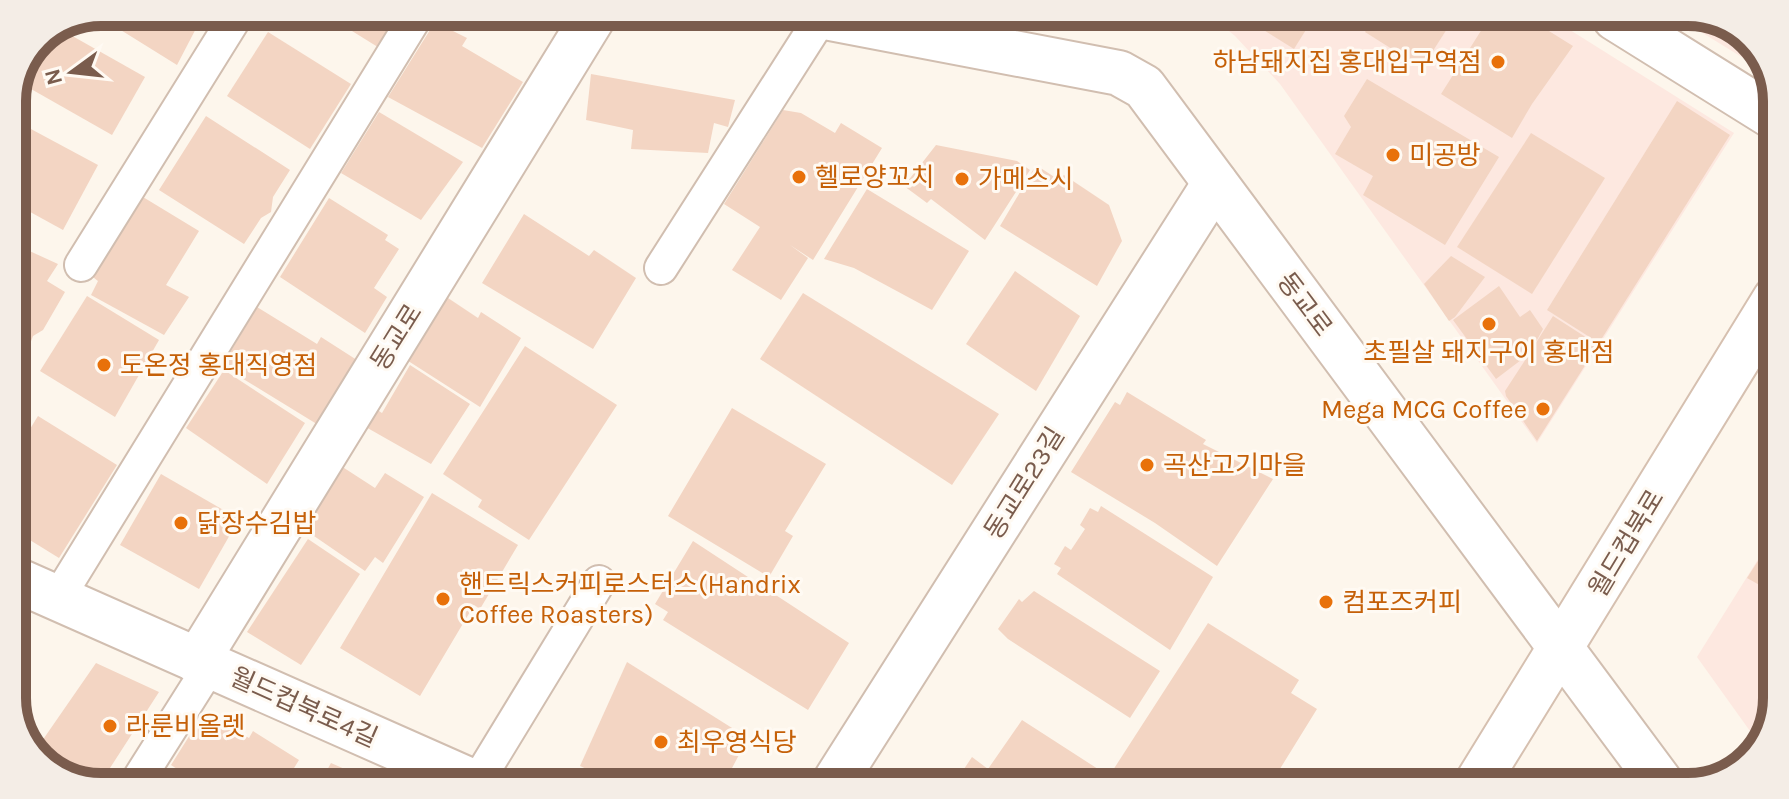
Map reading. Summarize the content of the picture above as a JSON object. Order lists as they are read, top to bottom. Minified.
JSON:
{"streets":{"street":["동교로","동교로23길","월드컵북로","월드컵북로4길"]},"crossings":[["동교로","동교로23길"],["동교로","월드컵북로"],["동교로","월드컵북로4길"]],"places":["하남돼지집 홍대입구역점","미공방","헬로양꼬치","가메스시","초필살 돼지구이 홍대점","도온정 홍대직영점","Mega MCG Coffee","곡산고기마을","닭장수김밥","핸드릭스커피로스터스(Handrix Coffee Roasters)","컴포즈커피","라룬비올렛","최우영식당"],"north":"left"}
